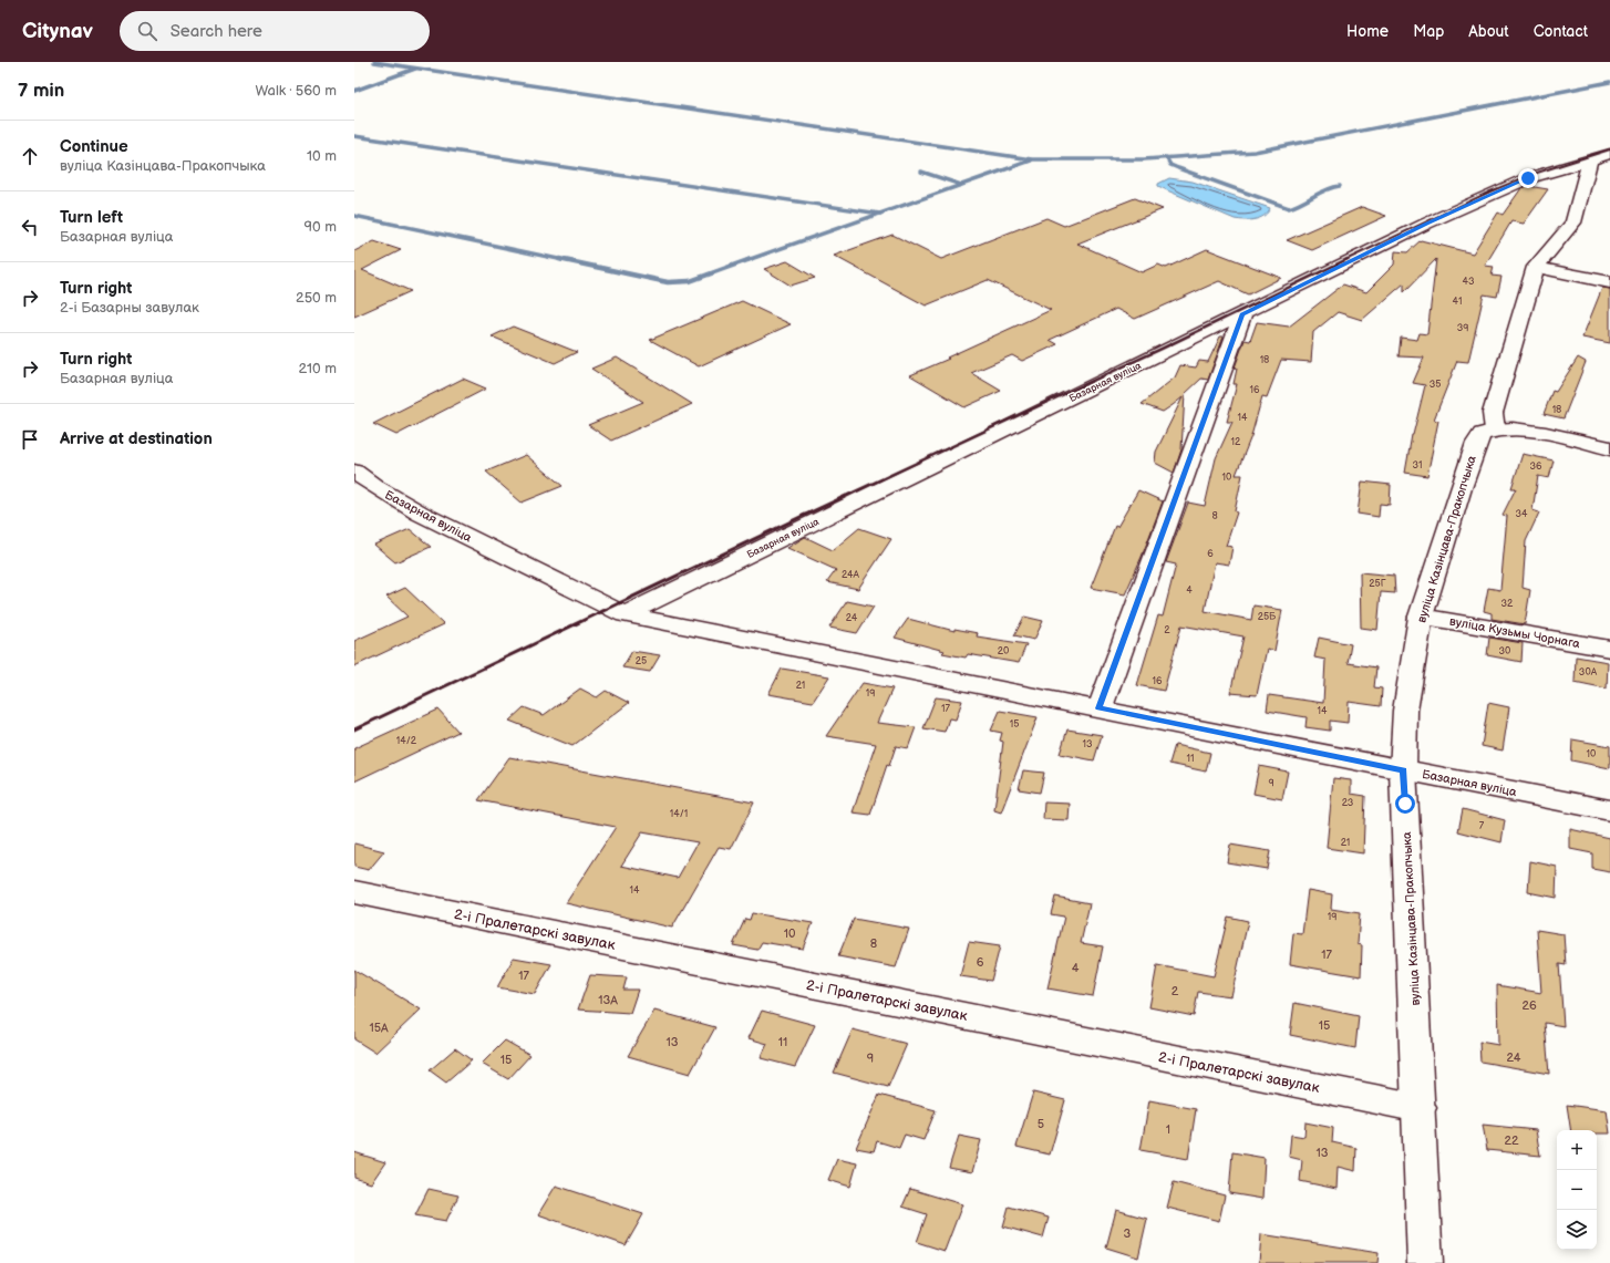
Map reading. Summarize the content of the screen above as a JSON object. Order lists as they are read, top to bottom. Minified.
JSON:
{"streets":{"street":["Базарная вуліца","вуліца Казінцава-Пракопчыка","вуліца Кузьмы Чорнага","2-і Пралетарскі завулак"]},"crossings":[["Базарная вуліца","вуліца Казінцава-Пракопчыка"],["вуліца Казінцава-Пракопчыка","вуліца Кузьмы Чорнага"],["вуліца Казінцава-Пракопчыка","2-і Пралетарскі завулак"]],"house_numbers":["43","41","39","18","35","16","18","14","12","31","36","10","34","8","6","24А","25Г","4","32","25Б","24","2","20","30","25","30А","16","21","19","17","14","15","14/2","13","10","11","9","23","14/1","7","21","14","19","10","8","17","6","4","17","2","13А","26","15","15А","13","11","24","9","15","5","1","22","13","3"],"page":{"header":"Citynav","search":"Search here","nav":["Home","Map","About","Contact"],"heading":["7 min","Walk · 560 m"],"list":[["Continue","вуліца Казінцава-Пракопчыка","10 m"],["Turn left","Базарная вуліца","90 m"],["Turn right","2-і Базарны завулак","250 m"],["Turn right","Базарная вуліца","210 m"],"Arrive at destination"],"map_buttons":["+","−"]}}
